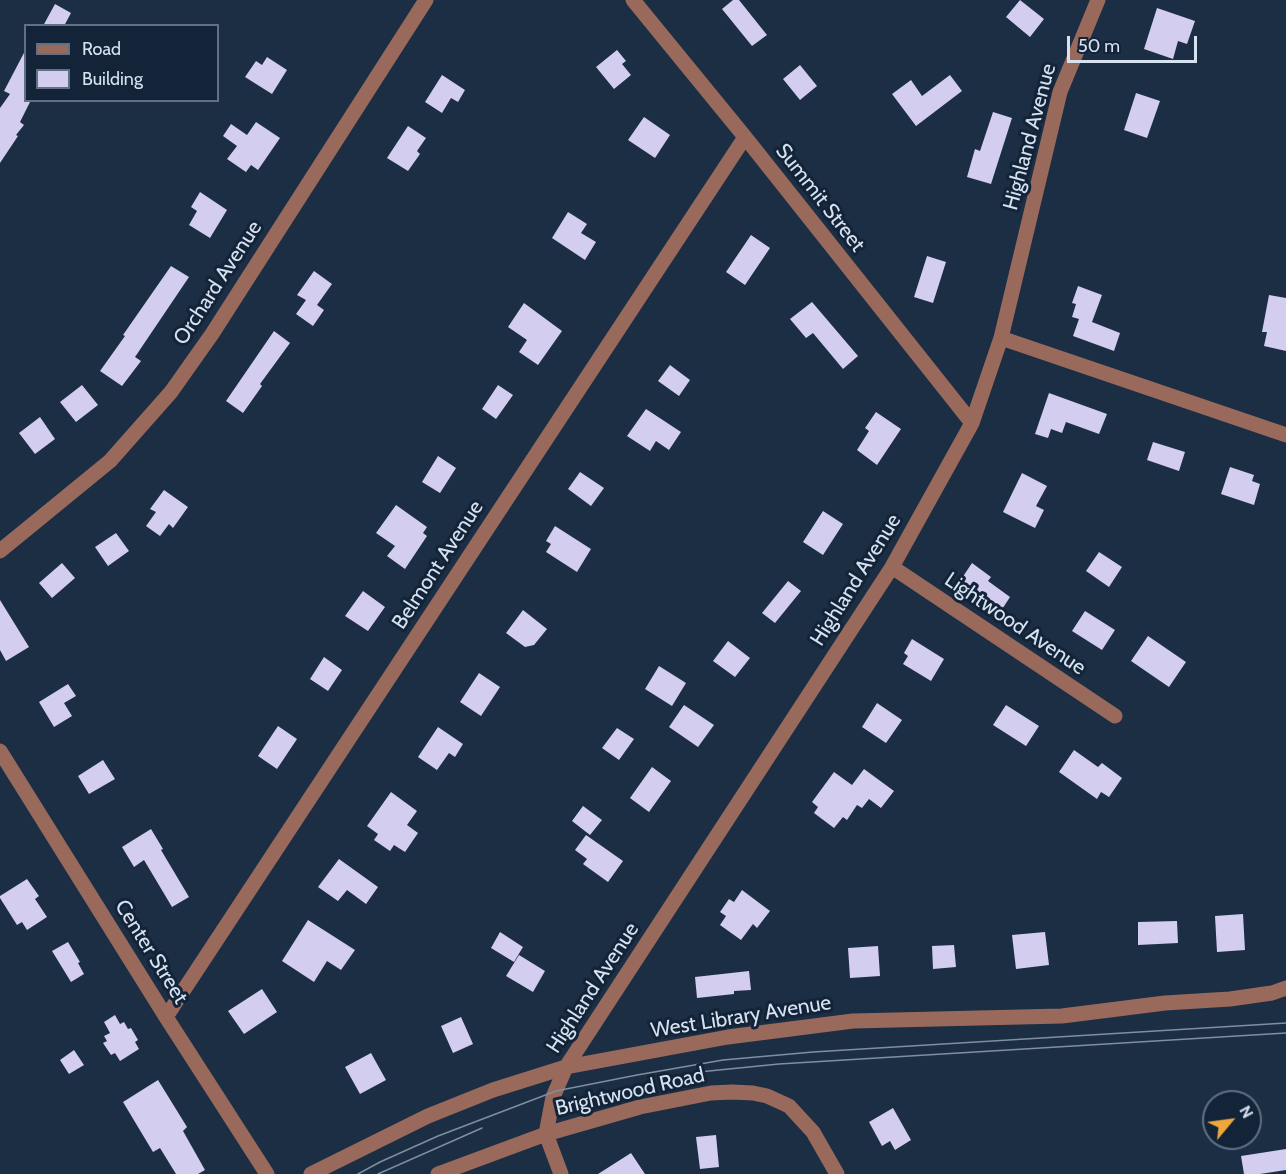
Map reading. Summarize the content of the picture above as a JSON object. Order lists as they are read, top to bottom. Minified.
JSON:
{"streets":{"street":["Highland Avenue","Summit Street","Orchard Avenue","Belmont Avenue","Lightwood Avenue","Center Street","West Library Avenue","Brightwood Road"]},"crossings":[["Highland Avenue","Summit Street"],["Highland Avenue","Lightwood Avenue"],["Highland Avenue","West Library Avenue"],["Highland Avenue","Brightwood Road"],["Summit Street","Belmont Avenue"],["Belmont Avenue","Center Street"]],"legend":["Road","Building"],"scale_bar":"50 m","north":"top right"}
